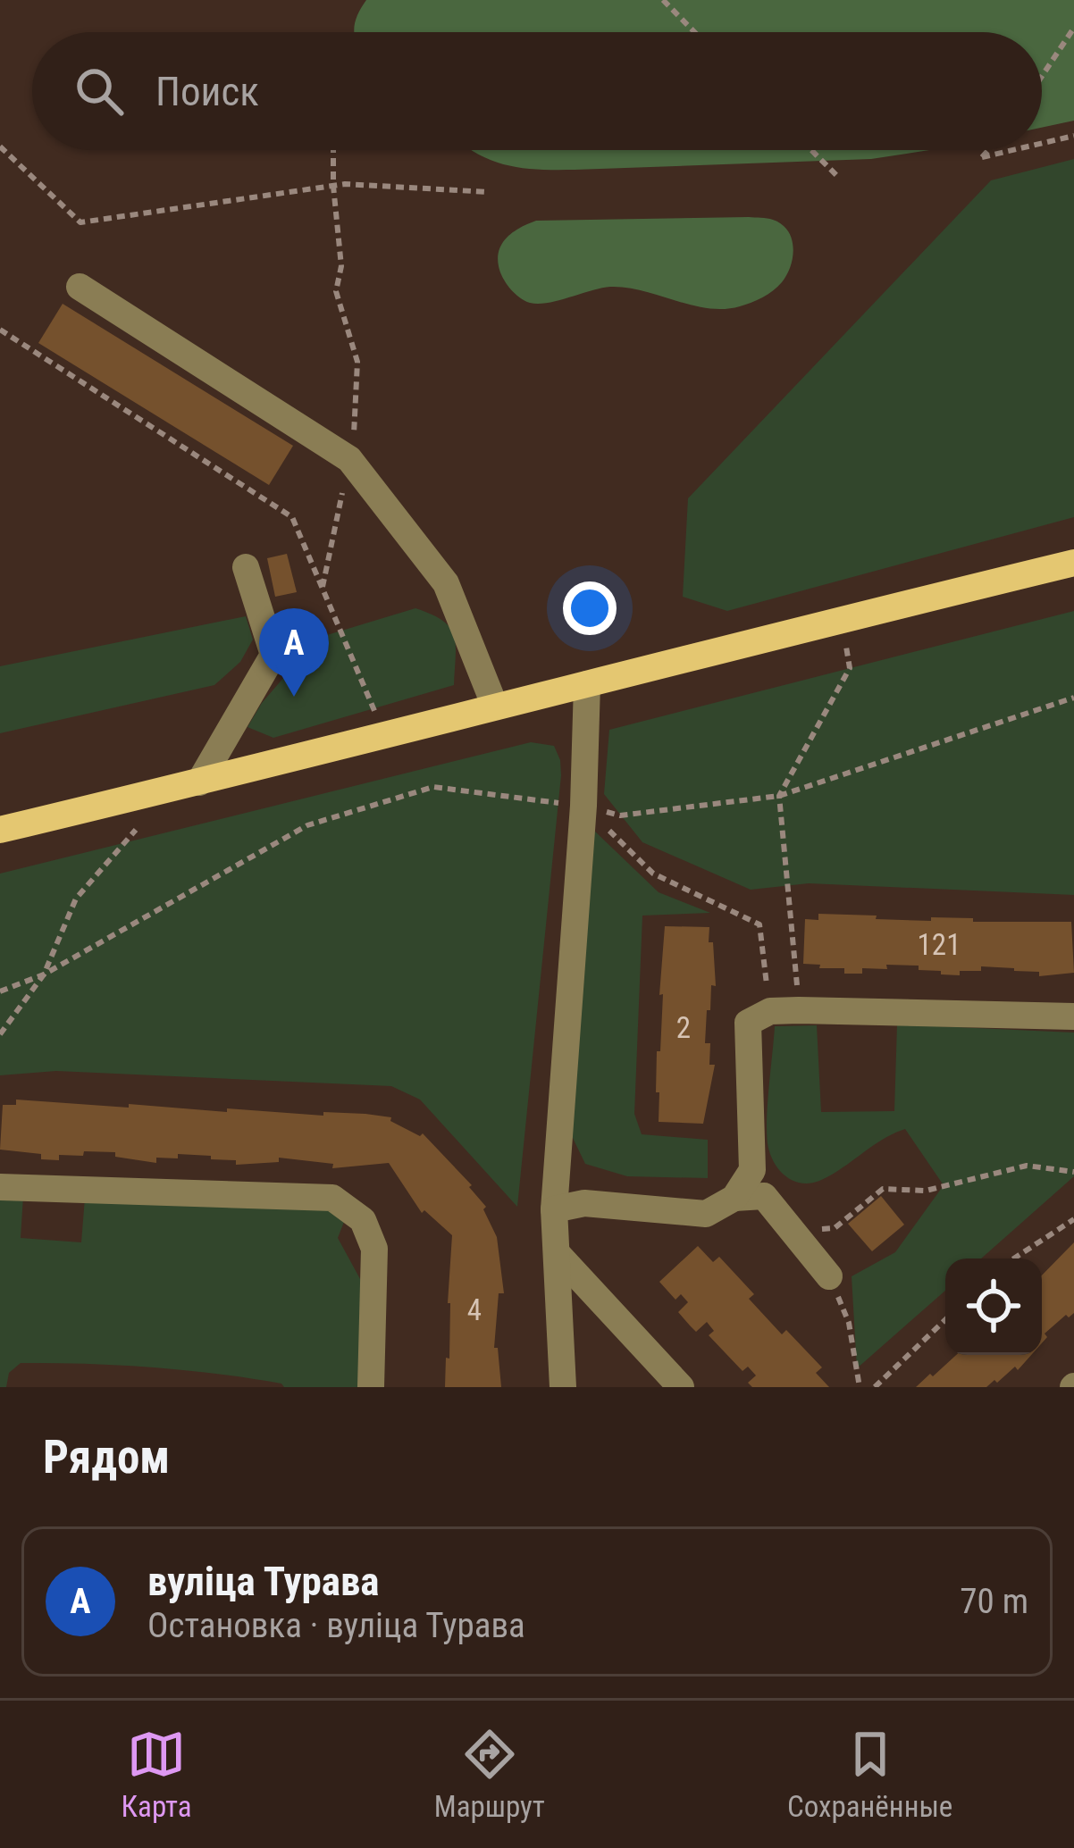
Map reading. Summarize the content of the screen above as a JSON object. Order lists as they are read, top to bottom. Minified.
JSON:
{"house_numbers":["121","2","4"],"page":{"search":"Поиск","pins":"A","heading":"Рядом","list":[{"mark":"A","name":"вуліца Турава","note":"Остановка · вуліца Турава","value":"70 m"}],"nav":["Карта","Маршрут","Сохранённые"]}}
